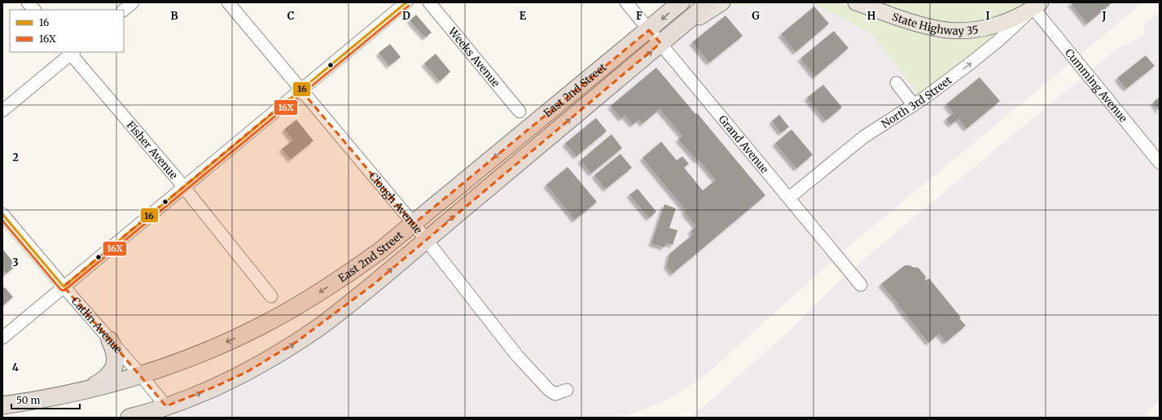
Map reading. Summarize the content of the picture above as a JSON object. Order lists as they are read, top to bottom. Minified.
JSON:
{"streets":{"highway":["East 2nd Street"],"main road":["State Highway 35"],"street":["Weeks Avenue","Cumming Avenue","North 3rd Street","Grand Avenue","Fisher Avenue","Clough Avenue","Catlin Avenue"]},"crossings":[["State Highway 35","Cumming Avenue"],["State Highway 35","North 3rd Street"],["Cumming Avenue","North 3rd Street"],["East 2nd Street","Grand Avenue"],["East 2nd Street","Clough Avenue"],["East 2nd Street","Catlin Avenue"],["North 3rd Street","Grand Avenue"]],"one_way":["North 3rd Street"],"lines":["transit line 16","transit line 16X"],"legend":["16","16X"],"scale_bar":"50 m","grid":{"columns":["B","C","D","E","F","G","H","I","J"],"rows":["2","3","4"]}}
